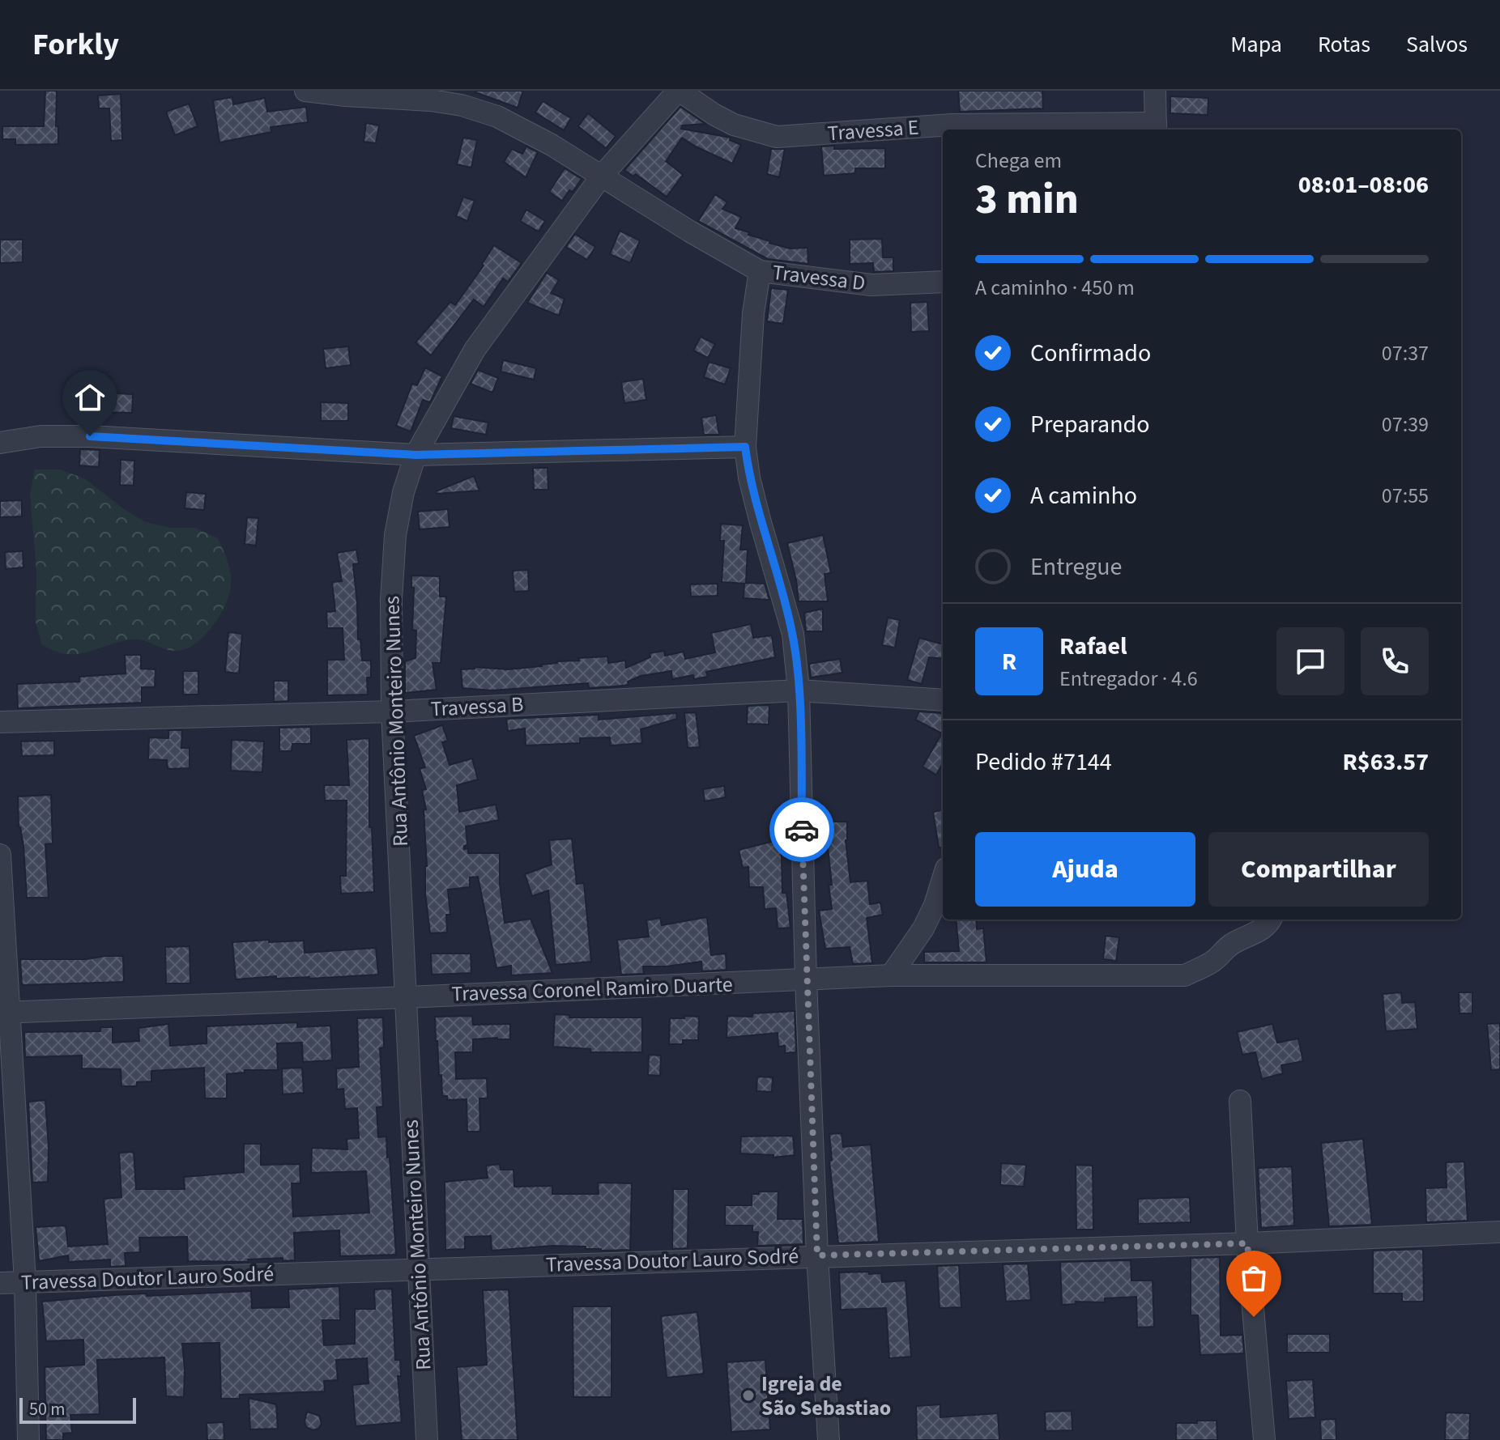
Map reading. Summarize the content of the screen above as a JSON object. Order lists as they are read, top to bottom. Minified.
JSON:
{"streets":{"street":["Travessa E","Travessa D","Travessa B","Rua Antônio Monteiro Nunes","Travessa Coronel Ramiro Duarte","Travessa Doutor Lauro Sodré"]},"crossings":[["Travessa E","Rua Antônio Monteiro Nunes"],["Travessa D","Rua Antônio Monteiro Nunes"],["Travessa B","Rua Antônio Monteiro Nunes"],["Rua Antônio Monteiro Nunes","Travessa Coronel Ramiro Duarte"],["Rua Antônio Monteiro Nunes","Travessa Doutor Lauro Sodré"]],"places":["Igreja de São Sebastiao"],"scale_bar":"50 m","page":{"header":"Forkly","nav":["Mapa","Rotas","Salvos"],"heading":["3 min","Chega em","08:01–08:06"],"panel":["Rafael","Entregador · 4.6","Pedido #7144","R$63.57"],"bar":"A caminho · 450 m","list":[["Confirmado","07:37"],["Preparando","07:39"],["A caminho","07:55"],"Entregue"],"round":"R","buttons":["Ajuda","Compartilhar"],"scale":"50 m"}}
